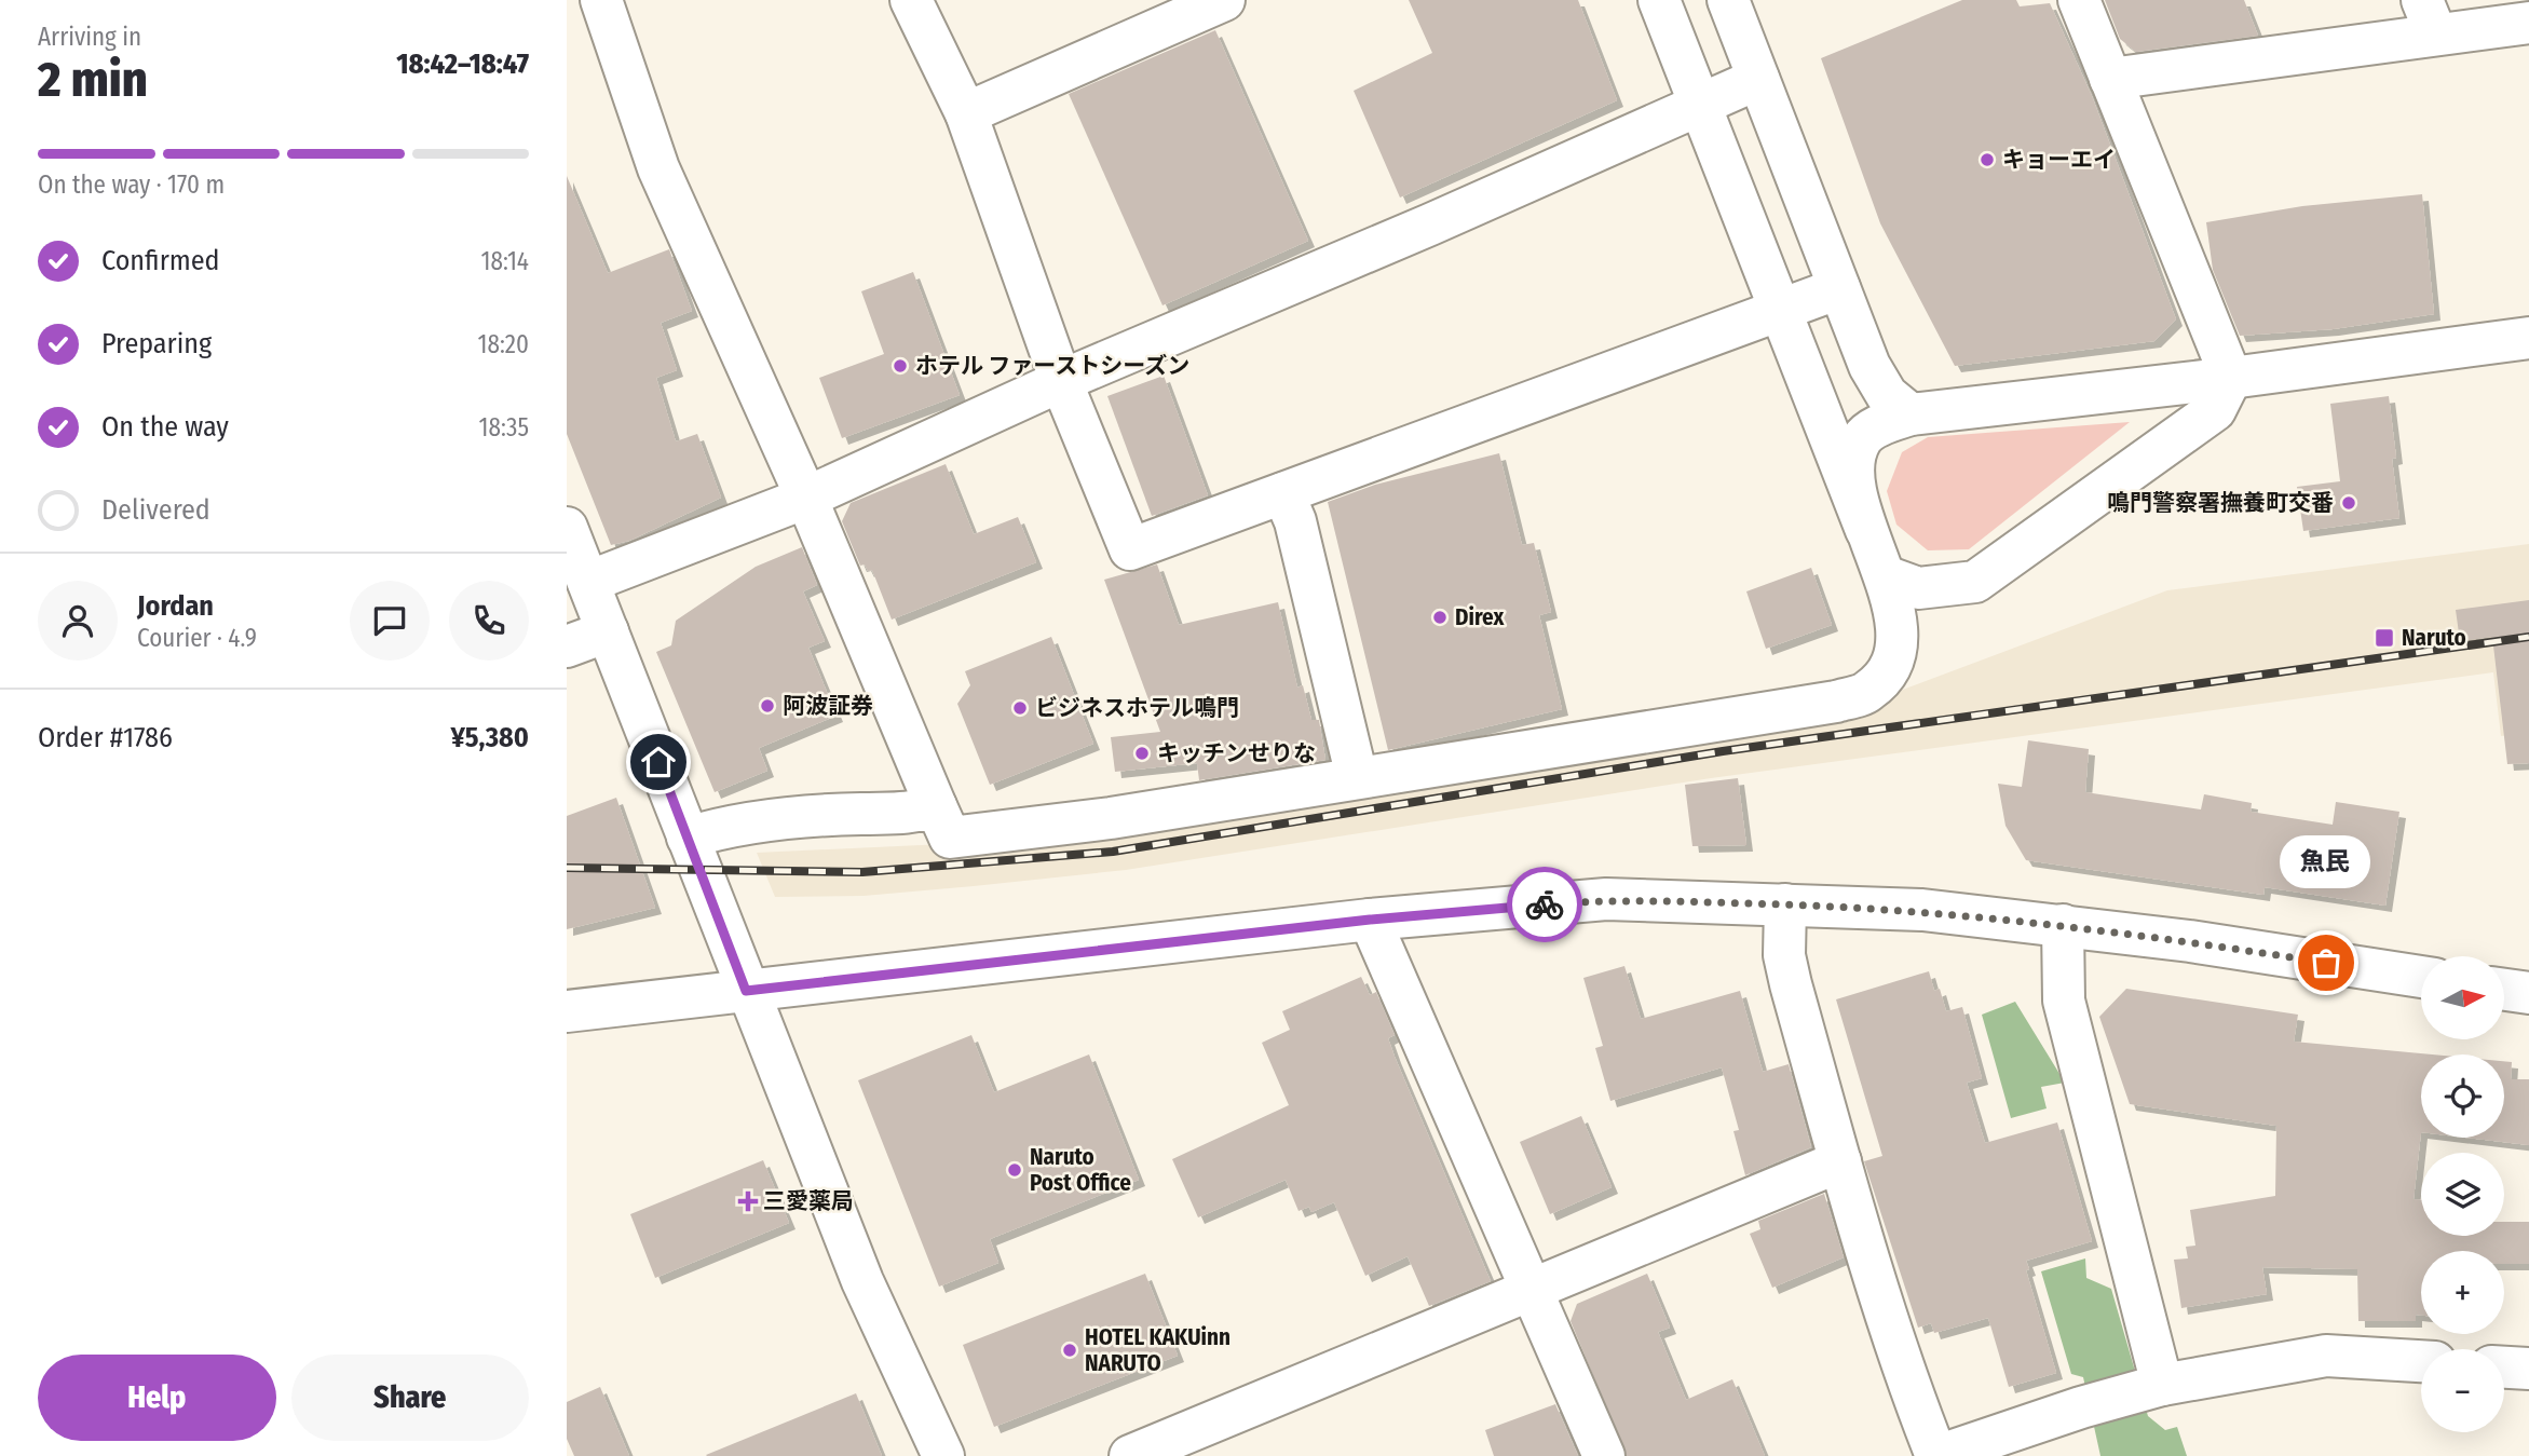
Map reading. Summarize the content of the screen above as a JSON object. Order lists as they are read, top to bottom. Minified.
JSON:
{"places":{"other":["キョーエイ","ホテル ファーストシーズン","鳴門警察署撫養町交番","Direx","阿波証券","ビジネスホテル鳴門","キッチンせりな","魚民","Naruto Post Office","HOTEL KAKUinn NARUTO"],"transit":["Naruto"],"health":["三愛薬局"]},"north":"right","page":{"heading":["2 min","Arriving in","18:42–18:47"],"panel":["Jordan","Courier · 4.9","Order #1786","¥5,380"],"bar":"On the way · 170 m","list":[["Confirmed","18:14"],["Preparing","18:20"],["On the way","18:35"],"Delivered"],"bubble":"魚民","map_buttons":["+","−"],"buttons":["Help","Share"]}}
